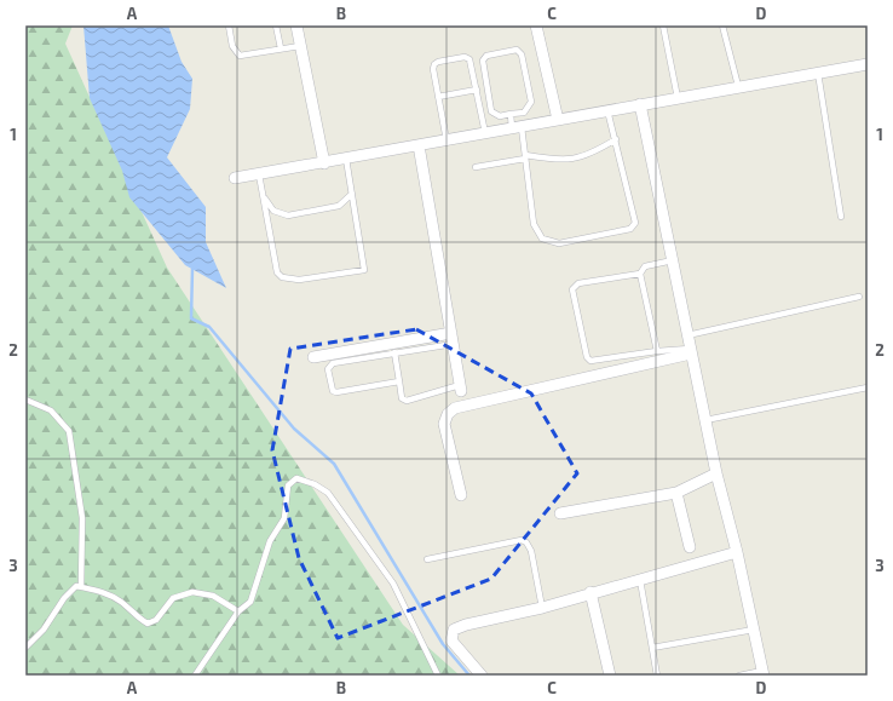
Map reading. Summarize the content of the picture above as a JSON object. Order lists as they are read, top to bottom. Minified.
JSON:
{"grid":{"columns":["A","B","C","D"],"rows":["1","2","3"]}}
